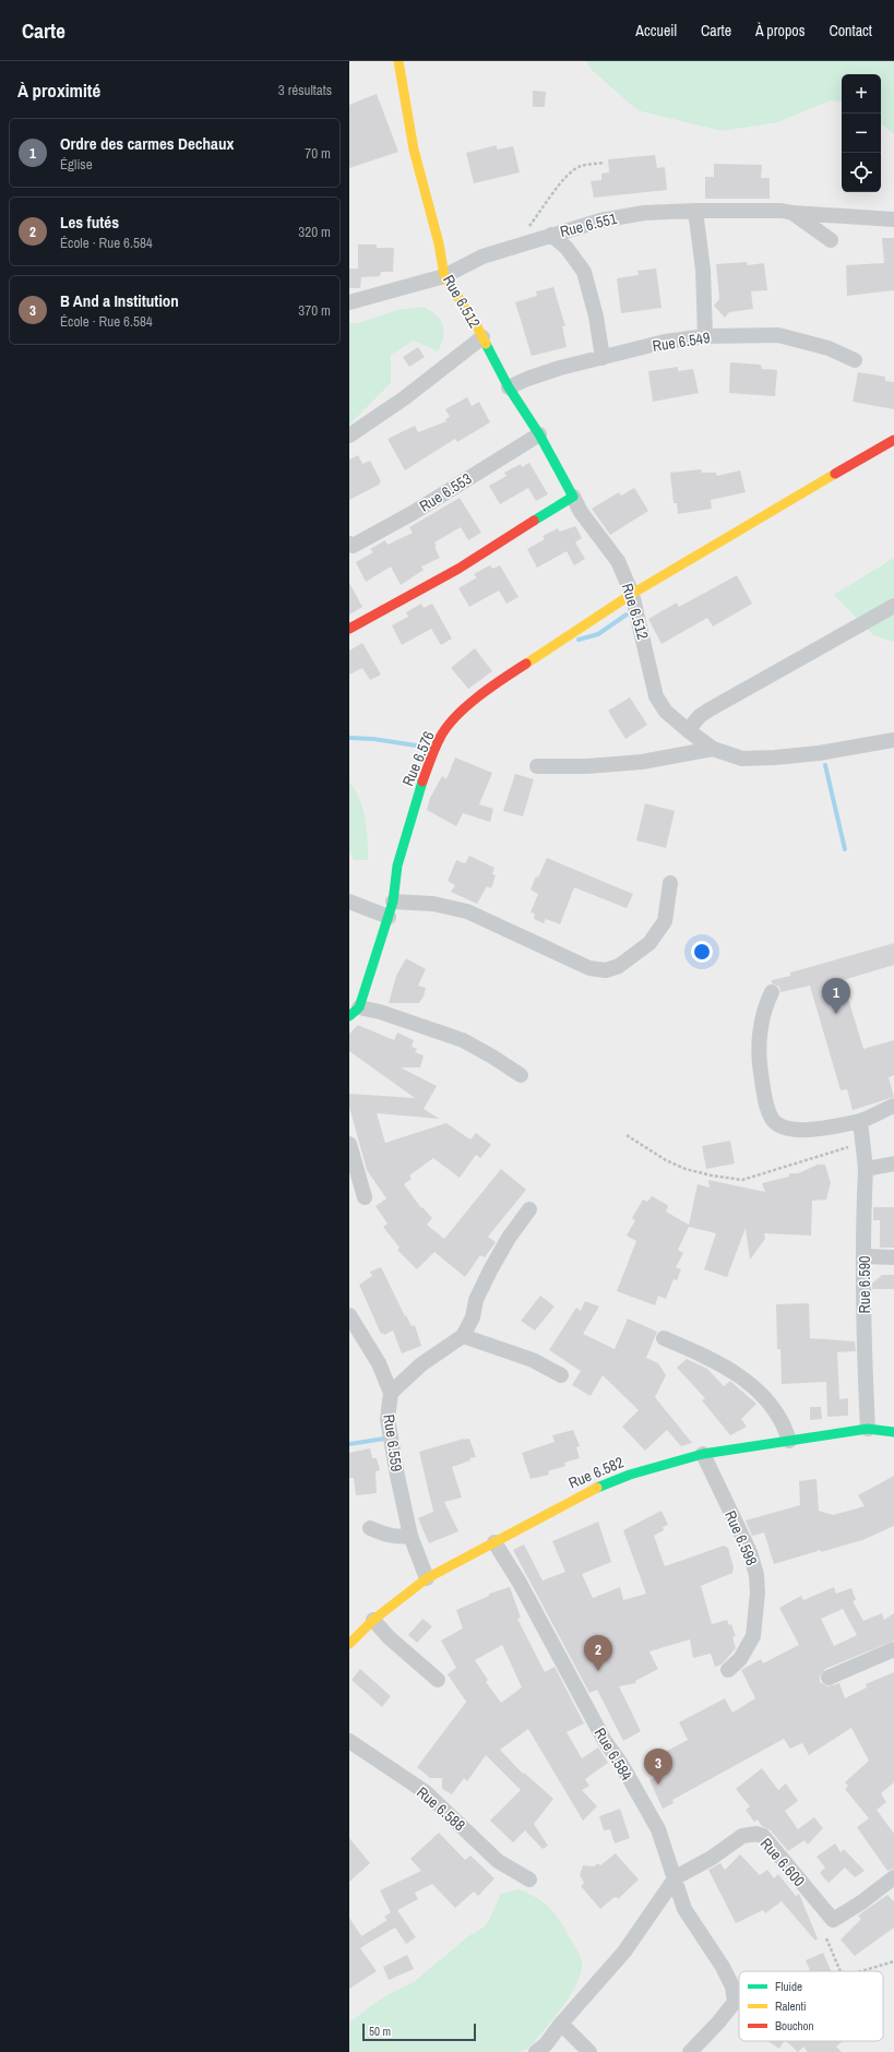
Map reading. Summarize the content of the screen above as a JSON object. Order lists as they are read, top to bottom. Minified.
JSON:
{"streets":{"street":["Rue 6.551","Rue 6.512","Rue 6.549","Rue 6.553","Rue 6.576","Rue 6.590","Rue 6.559","Rue 6.582","Rue 6.598","Rue 6.584","Rue 6.588","Rue 6.600"]},"crossings":[["Rue 6.551","Rue 6.512"],["Rue 6.512","Rue 6.549"],["Rue 6.512","Rue 6.553"],["Rue 6.512","Rue 6.576"],["Rue 6.590","Rue 6.582"],["Rue 6.559","Rue 6.582"],["Rue 6.582","Rue 6.598"],["Rue 6.582","Rue 6.584"],["Rue 6.584","Rue 6.600"]],"legend":["Fluide","Ralenti","Bouchon"],"scale_bar":"50 m","page":{"header":"Carte","nav":["Accueil","Carte","À propos","Contact"],"heading":["À proximité","3 résultats"],"map_buttons":["+","−"],"list":[{"mark":"1","name":"Ordre des carmes Dechaux","note":"Église","value":"70 m"},{"mark":"2","name":"Les futés","note":"École · Rue 6.584","value":"320 m"},{"mark":"3","name":"B And a Institution","note":"École · Rue 6.584","value":"370 m"}],"pins":["1","2","3"],"scale":"50 m"}}
